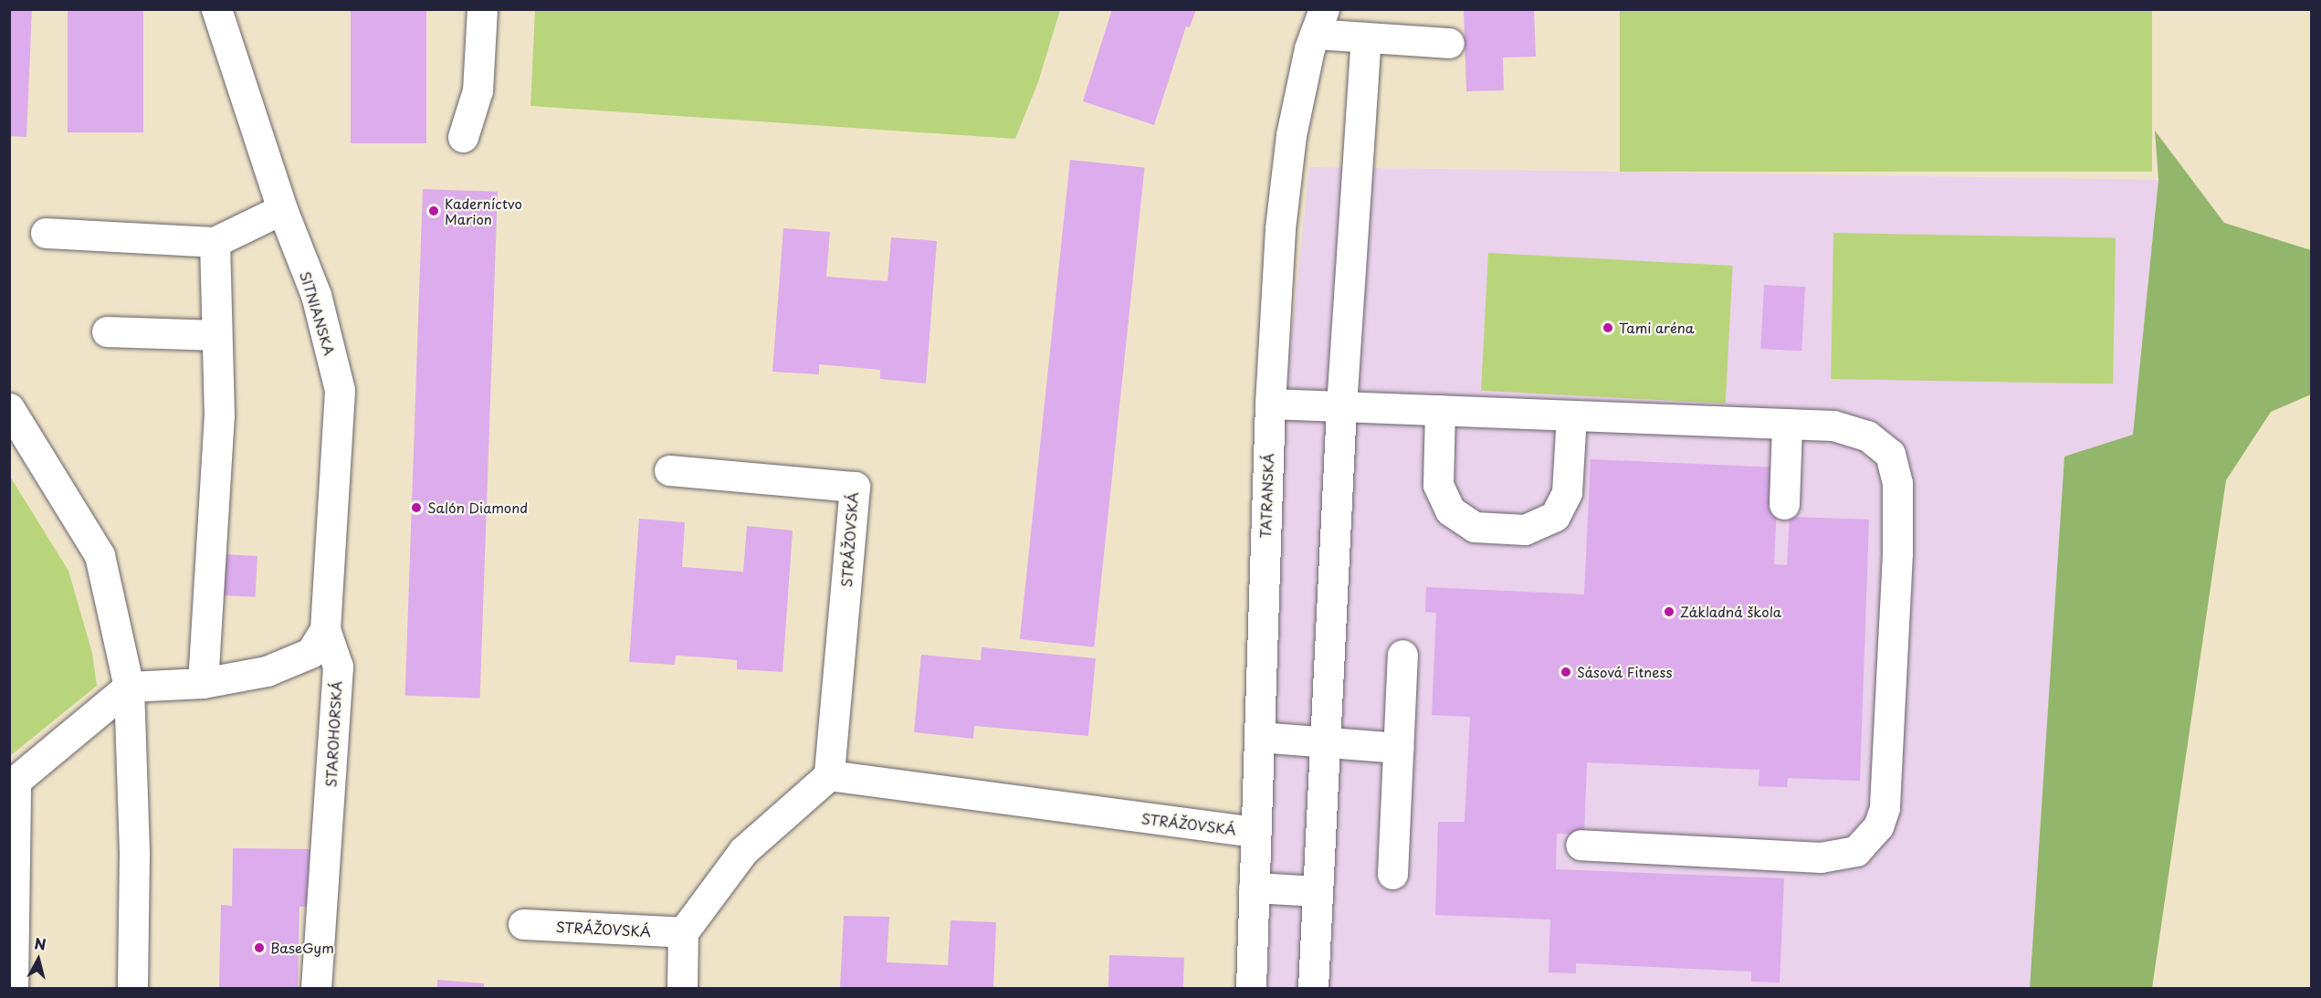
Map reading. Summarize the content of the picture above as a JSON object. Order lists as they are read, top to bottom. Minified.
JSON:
{"streets":{"street":["SITNIANSKA","TATRANSKÁ","STRÁŽOVSKÁ","STAROHORSKÁ"]},"crossings":[["SITNIANSKA","STAROHORSKÁ"],["TATRANSKÁ","STRÁŽOVSKÁ"]],"places":["Kaderníctvo Marion","Tami aréna","Salón Diamond","Základná škola","Sásová Fitness","BaseGym"],"north":"top"}
